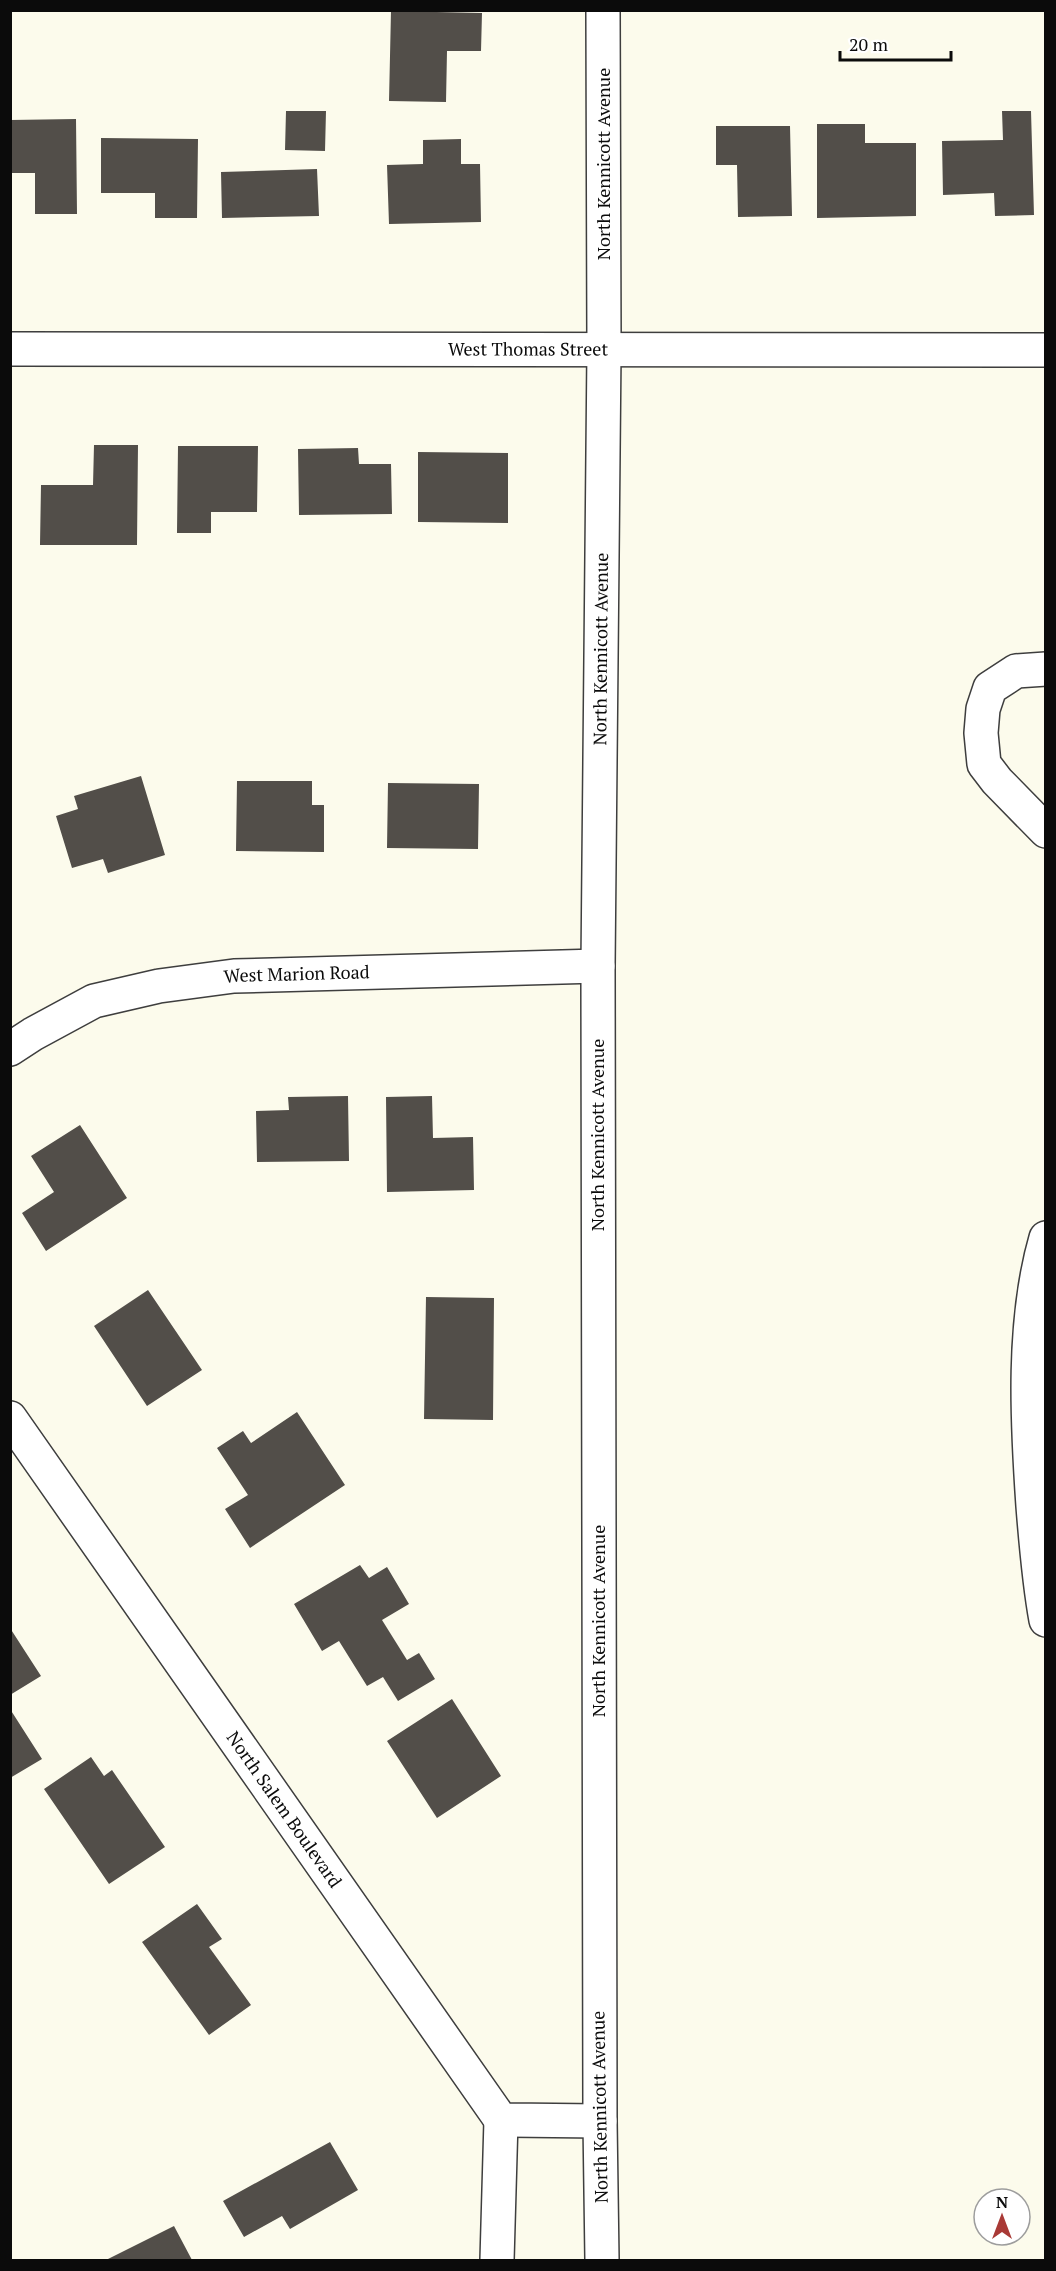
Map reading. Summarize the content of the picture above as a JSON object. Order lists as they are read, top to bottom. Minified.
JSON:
{"streets":{"street":["North Kennicott Avenue","West Thomas Street","West Marion Road","North Salem Boulevard"]},"crossings":[["North Kennicott Avenue","West Thomas Street"],["North Kennicott Avenue","West Marion Road"]],"scale_bar":"20 m","north":"top"}
